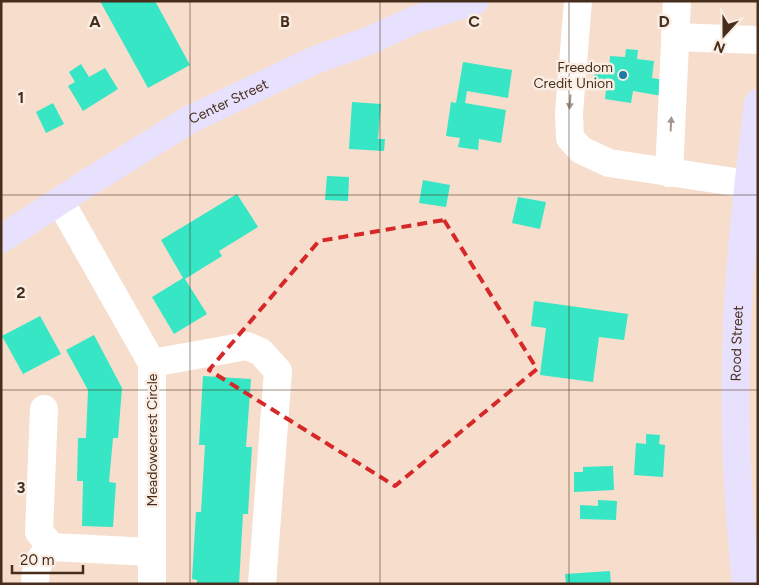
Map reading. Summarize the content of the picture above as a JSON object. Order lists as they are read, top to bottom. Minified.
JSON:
{"streets":{"main road":["Center Street","Rood Street"],"street":["Meadowecrest Circle"]},"crossings":[["Center Street","Meadowecrest Circle"]],"places":["Freedom Credit Union"],"scale_bar":"20 m","north":"bottom","grid":{"columns":["A","B","C","D"],"rows":["1","2","3"]}}
